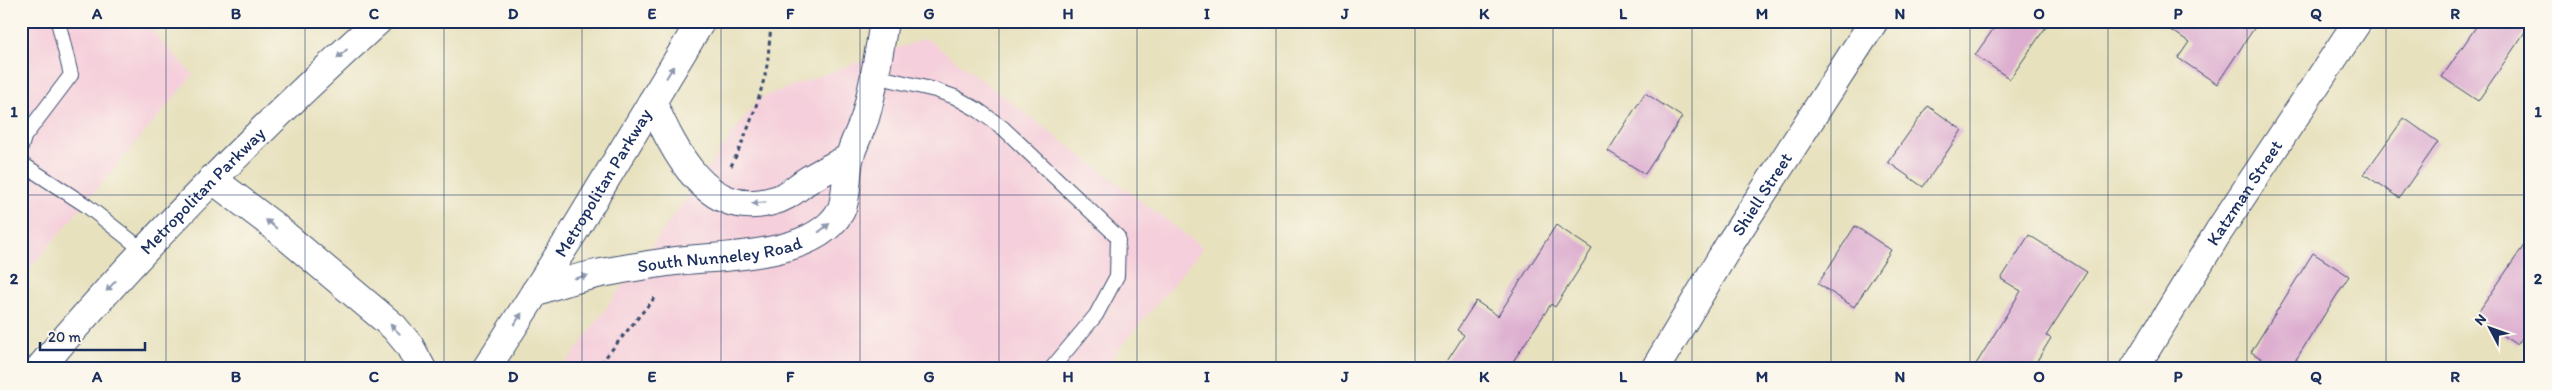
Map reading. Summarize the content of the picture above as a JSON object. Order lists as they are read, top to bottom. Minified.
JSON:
{"streets":{"street":["Metropolitan Parkway","Shiell Street","Katzman Street","South Nunneley Road"]},"crossings":[["Metropolitan Parkway","South Nunneley Road"]],"one_way":["South Nunneley Road"],"scale_bar":"20 m","north":"top left","grid":{"columns":["A","B","C","D","E","F","G","H","I","J","K","L","M","N","O","P","Q","R"],"rows":["1","2"]}}
